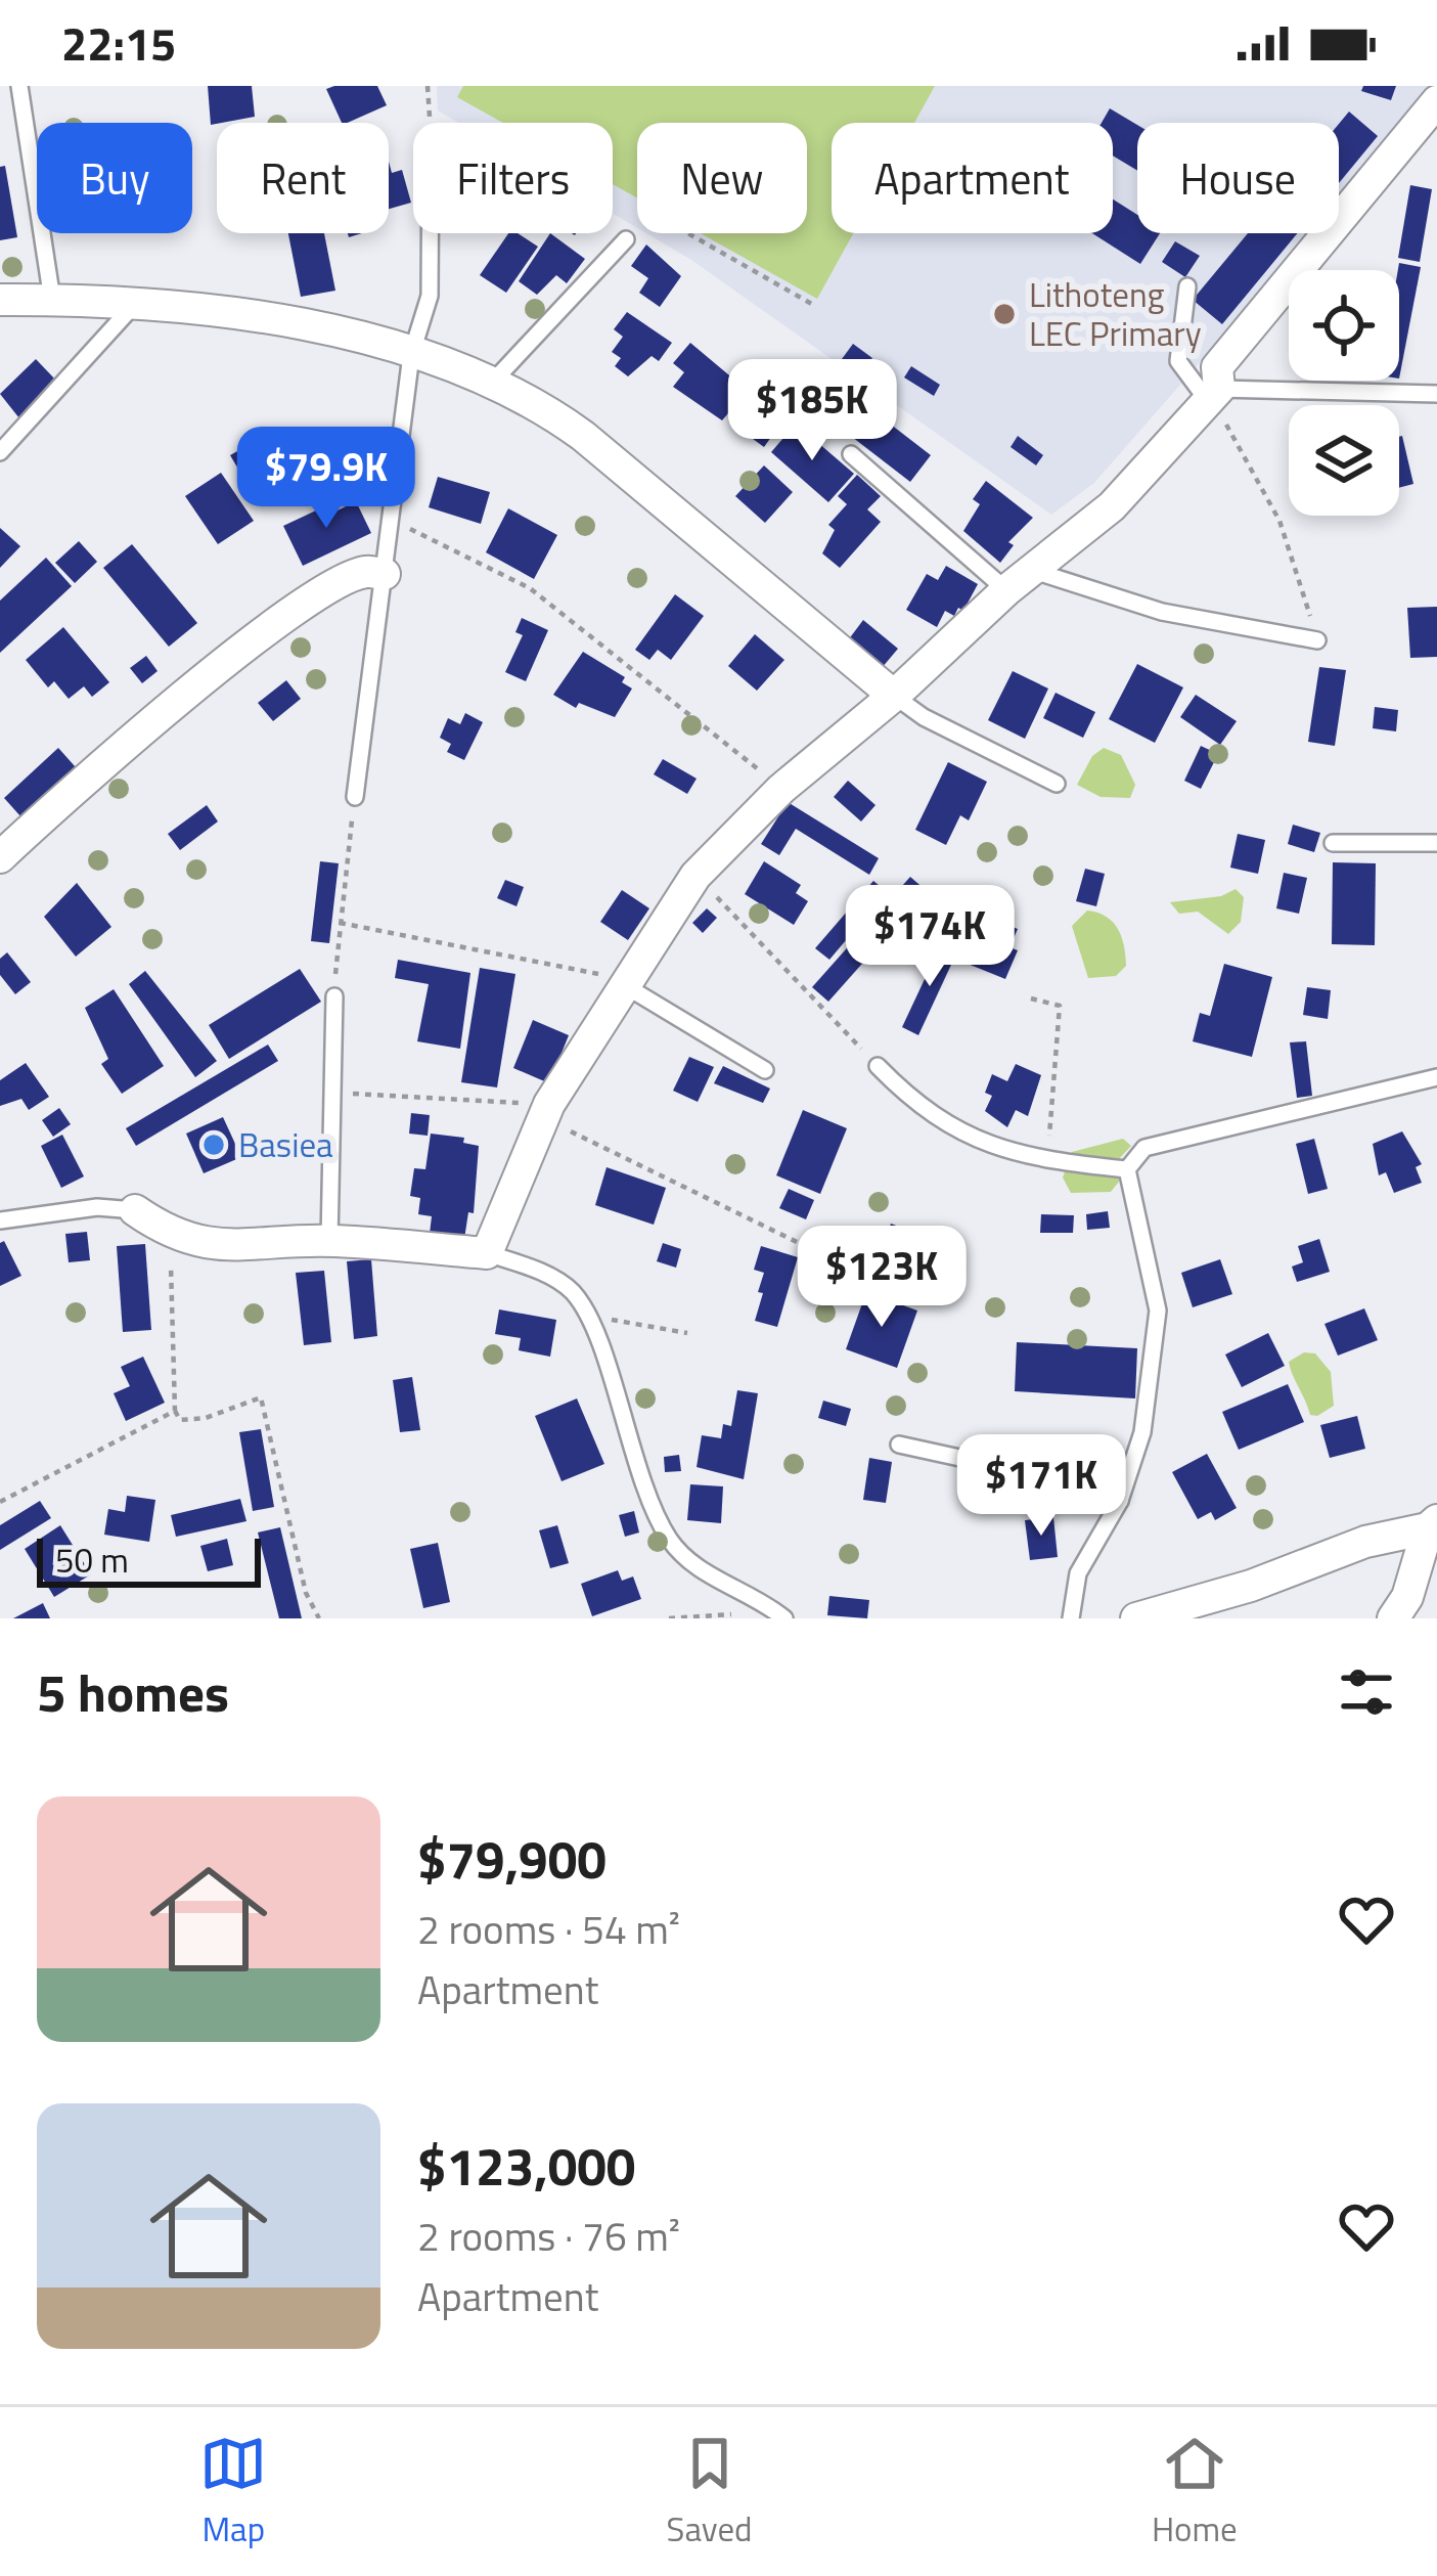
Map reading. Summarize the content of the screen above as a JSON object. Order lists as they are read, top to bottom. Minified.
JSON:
{"places":["Lithoteng LEC Primary","Basiea"],"scale_bar":"50 m","page":{"status":"22:15","chip":["Buy","Rent","Filters","New","Apartment","House"],"price":["$185K","$79.9K","$174K","$123K","$171K"],"scale":"50 m","heading":"5 homes","list":[{"name":"$79,900","note":"2 rooms · 54 m² · Apartment"},{"name":"$123,000","note":"2 rooms · 76 m² · Apartment"}],"tabs":["Map","Saved","Home"]}}
